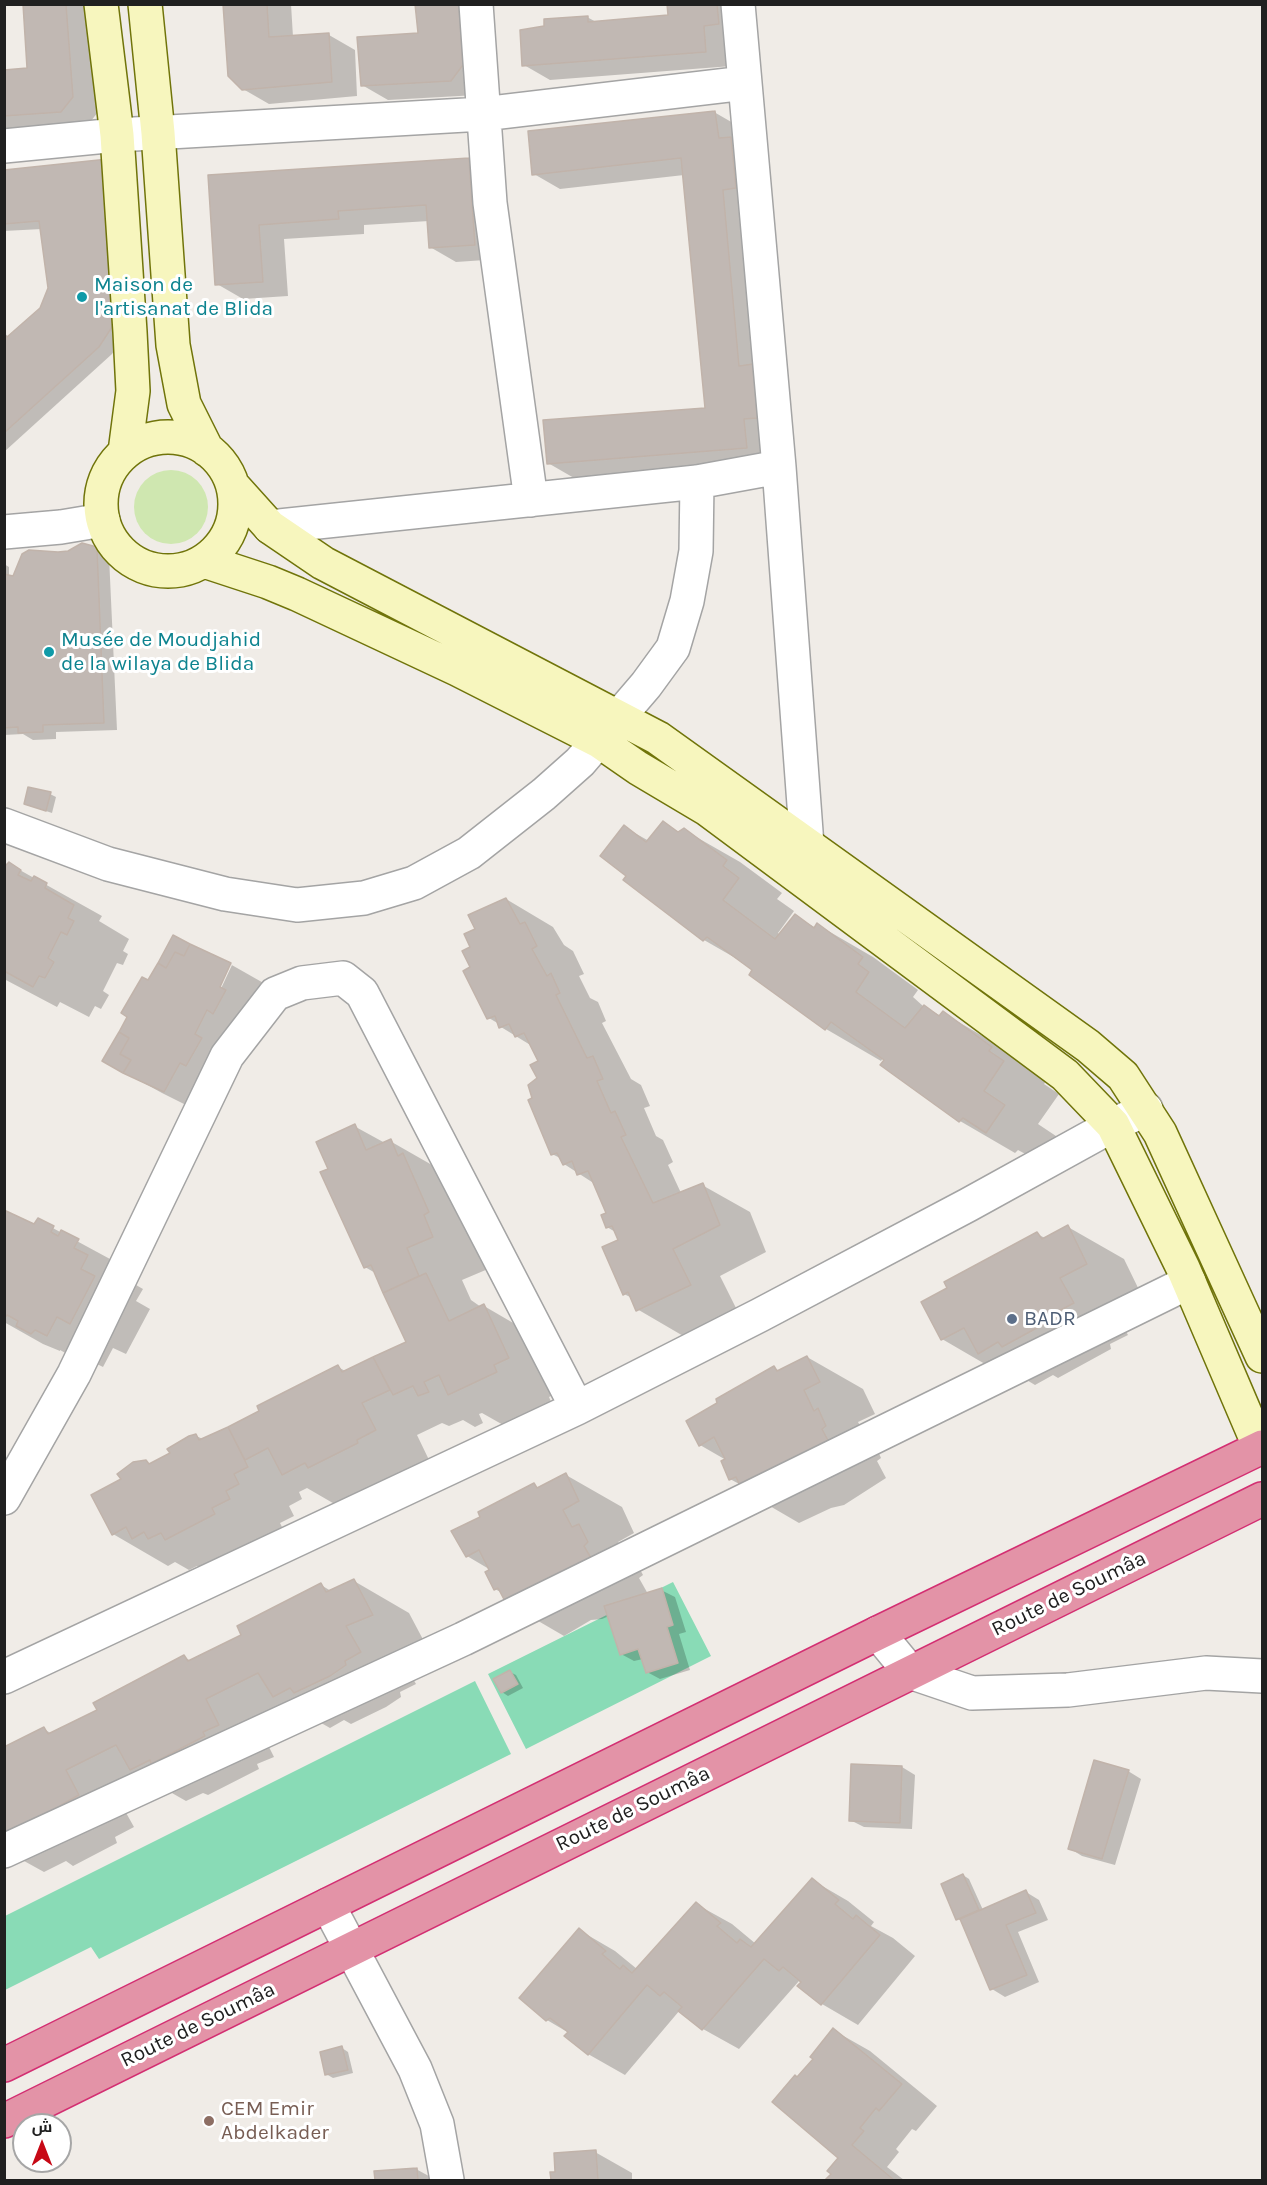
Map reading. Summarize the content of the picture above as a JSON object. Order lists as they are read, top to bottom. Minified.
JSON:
{"streets":{"highway":["Route de Soumâa"]},"places":["Maison de l'artisanat de Blida","Musée de Moudjahid de la wilaya de Blida","BADR","CEM Emir Abdelkader"],"north":"top"}
